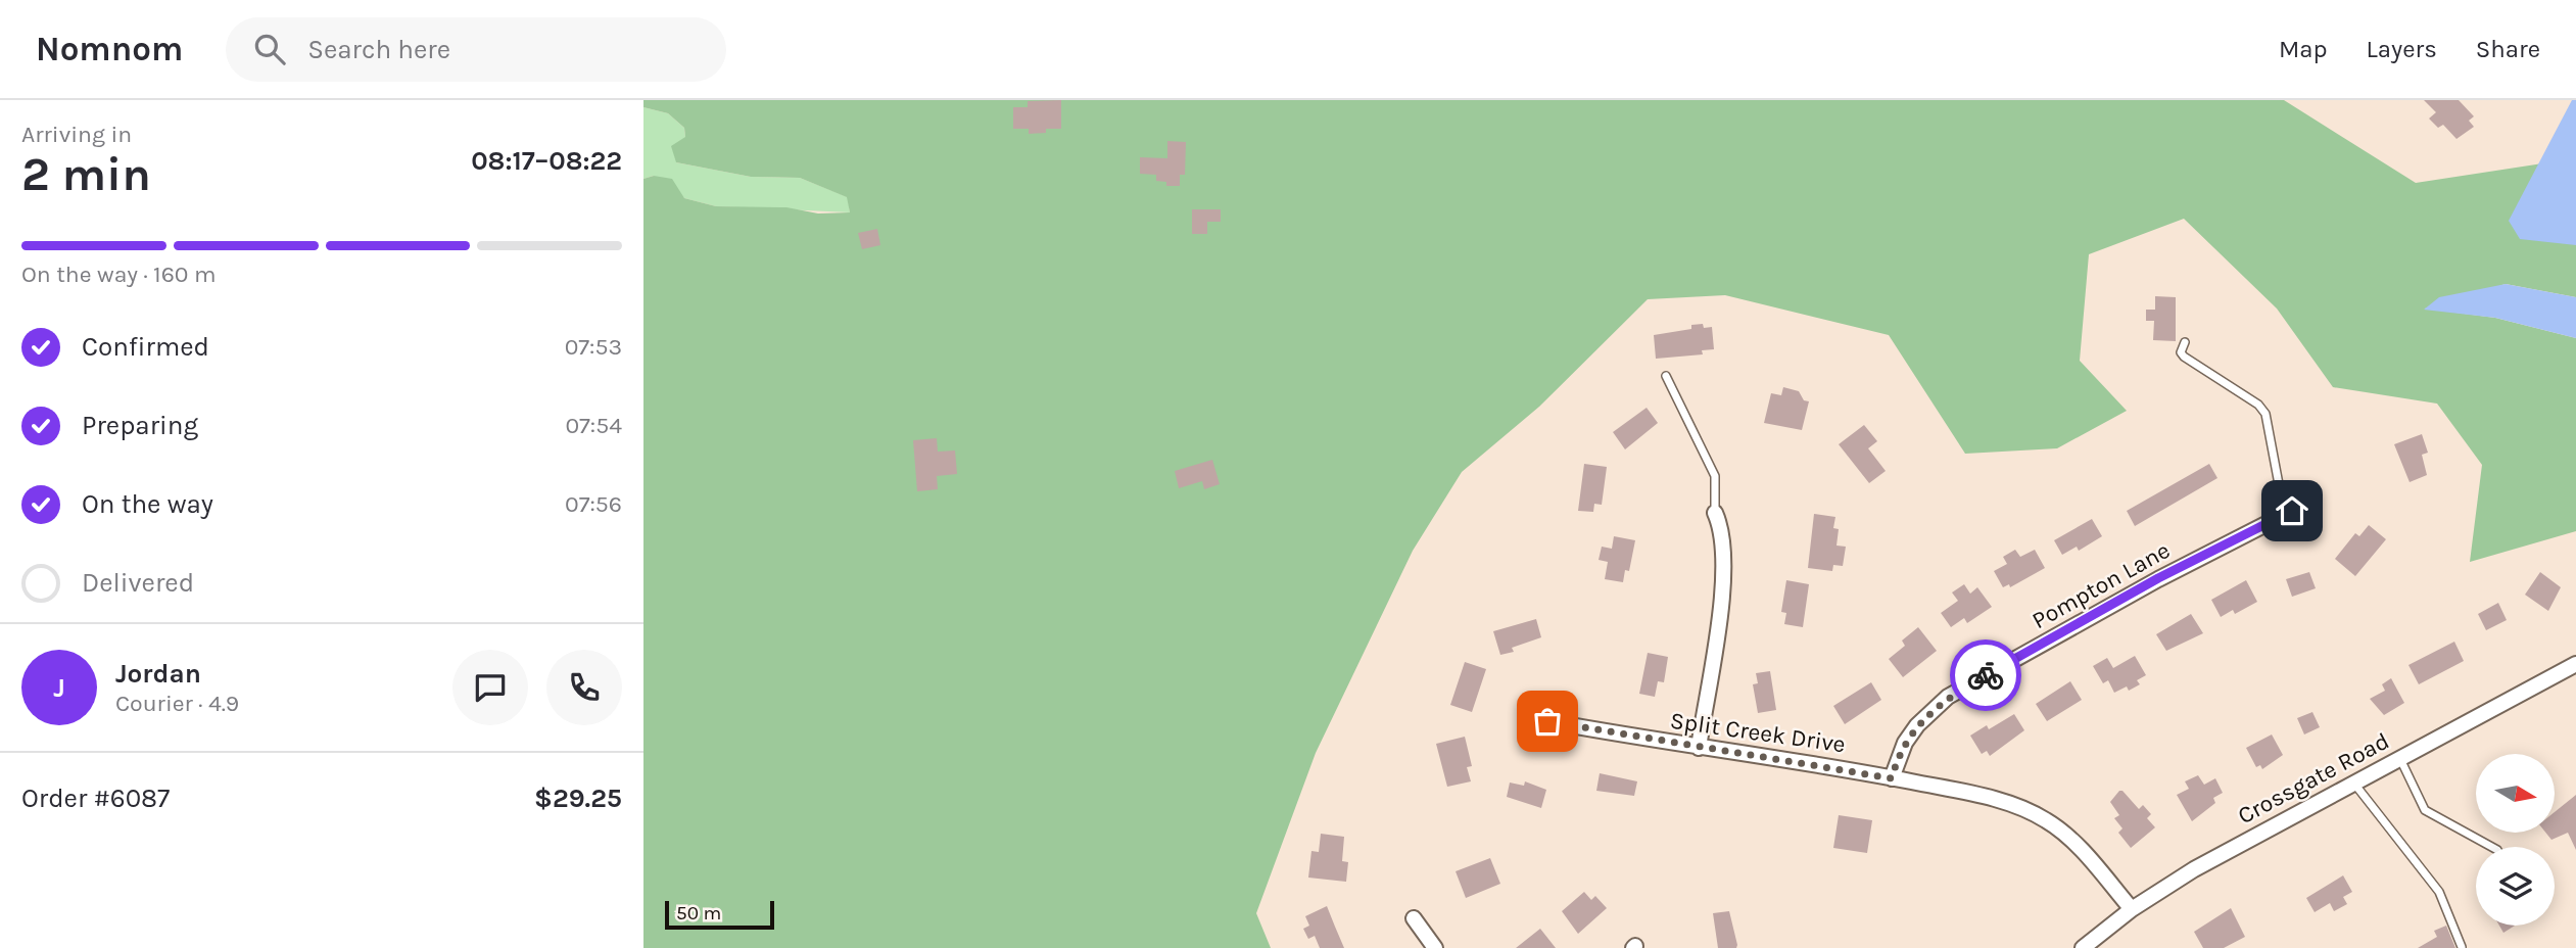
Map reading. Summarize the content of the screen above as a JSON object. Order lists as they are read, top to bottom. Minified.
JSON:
{"streets":{"street":["Pompton Lane","Split Creek Drive","Crossgate Road"]},"crossings":[["Pompton Lane","Split Creek Drive"],["Split Creek Drive","Crossgate Road"]],"scale_bar":"50 m","north":"right","page":{"header":"Nomnom","search":"Search here","nav":["Map","Layers","Share"],"heading":["2 min","Arriving in","08:17–08:22"],"panel":["Jordan","Courier · 4.9","Order #6087","$29.25"],"bar":"On the way · 160 m","list":[["Confirmed","07:53"],["Preparing","07:54"],["On the way","07:56"],"Delivered"],"round":"J","scale":"50 m"}}
